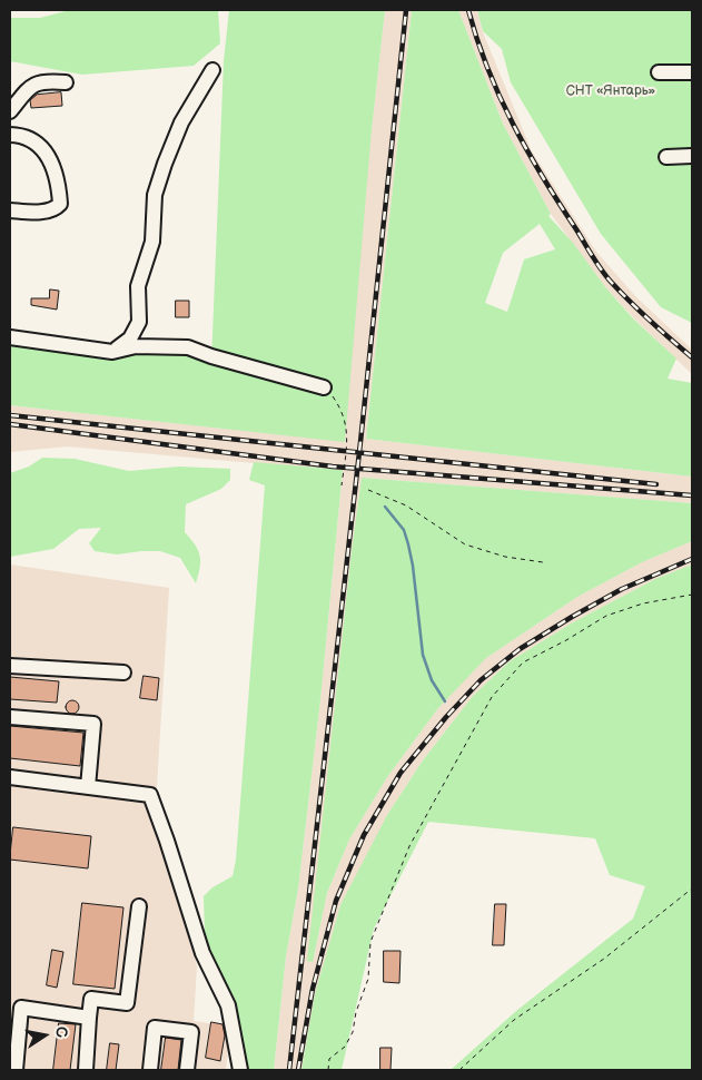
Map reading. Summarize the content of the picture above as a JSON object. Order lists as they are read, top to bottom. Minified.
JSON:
{"parks":["СНТ «Янтарь»"],"north":"right"}
